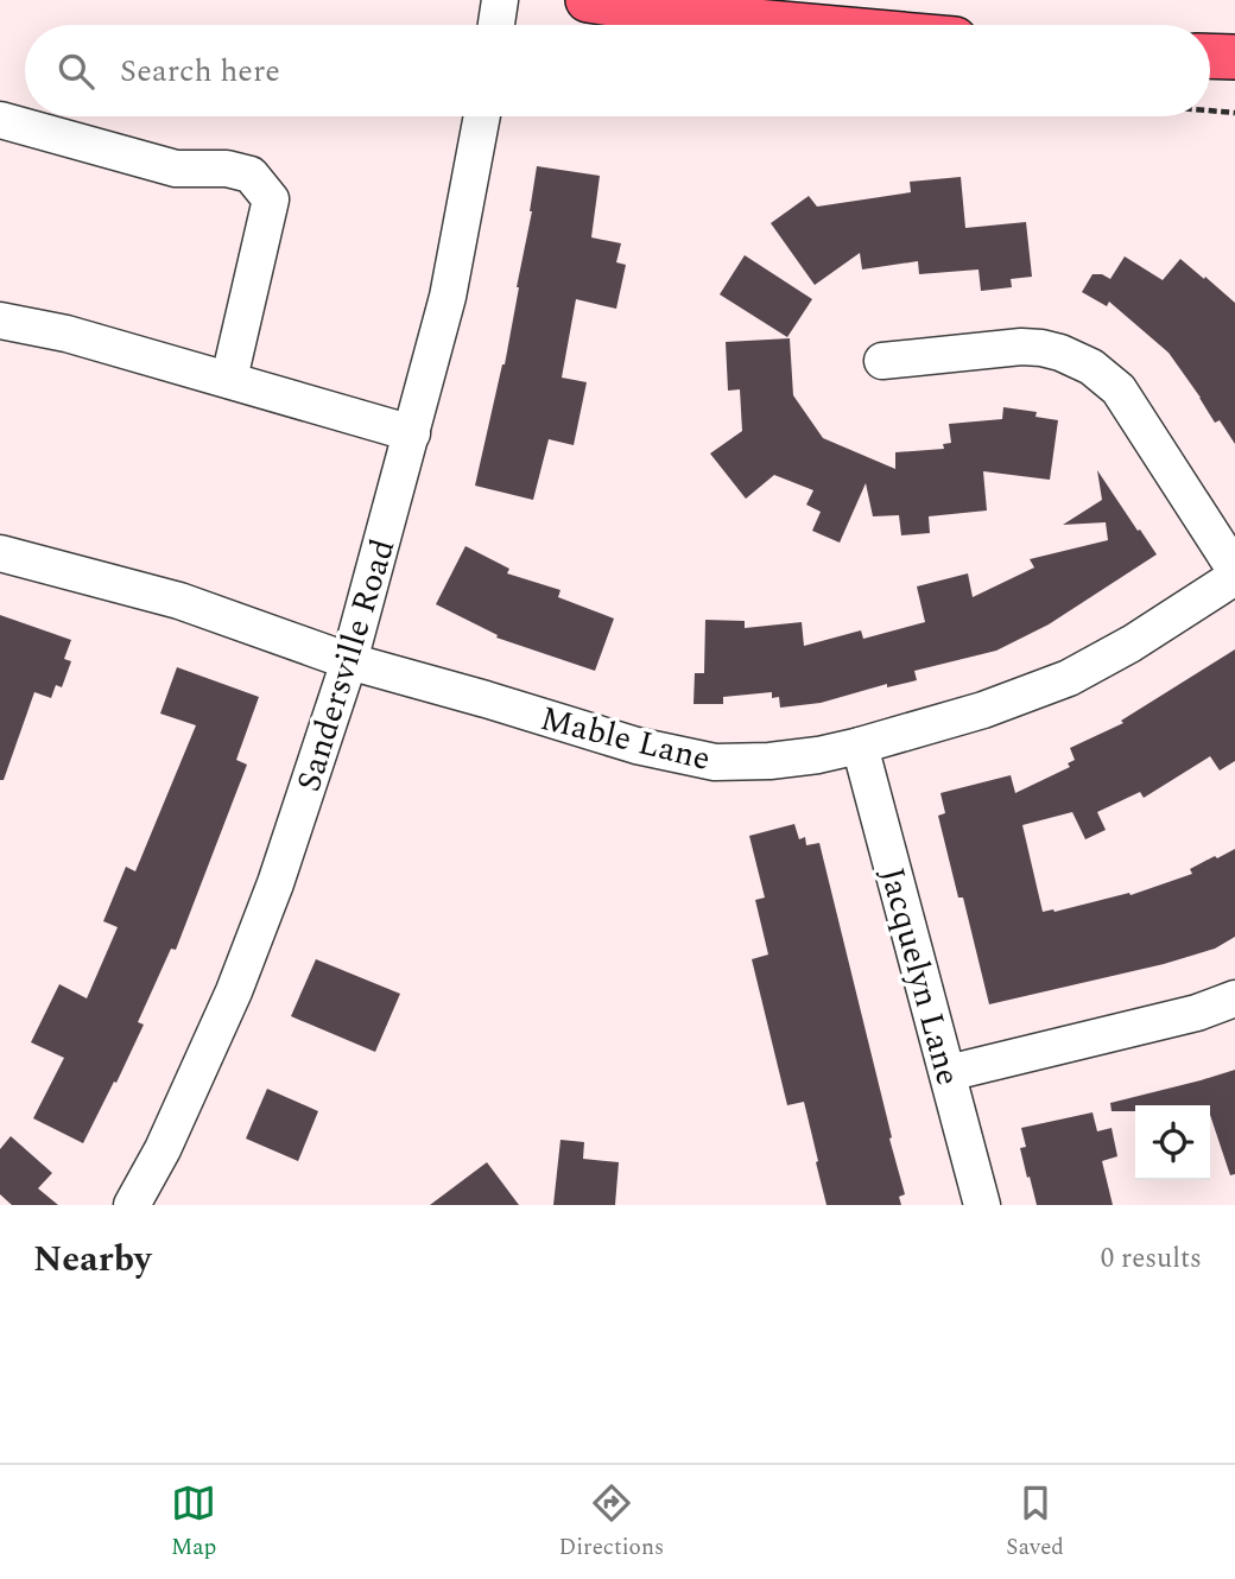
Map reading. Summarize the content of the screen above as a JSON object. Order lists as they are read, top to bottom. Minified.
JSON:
{"streets":{"street":["Sandersville Road","Mable Lane","Jacquelyn Lane"]},"crossings":[["Sandersville Road","Mable Lane"],["Mable Lane","Jacquelyn Lane"]],"page":{"search":"Search here","heading":["Nearby","0 results"],"nav":["Map","Directions","Saved"]}}
